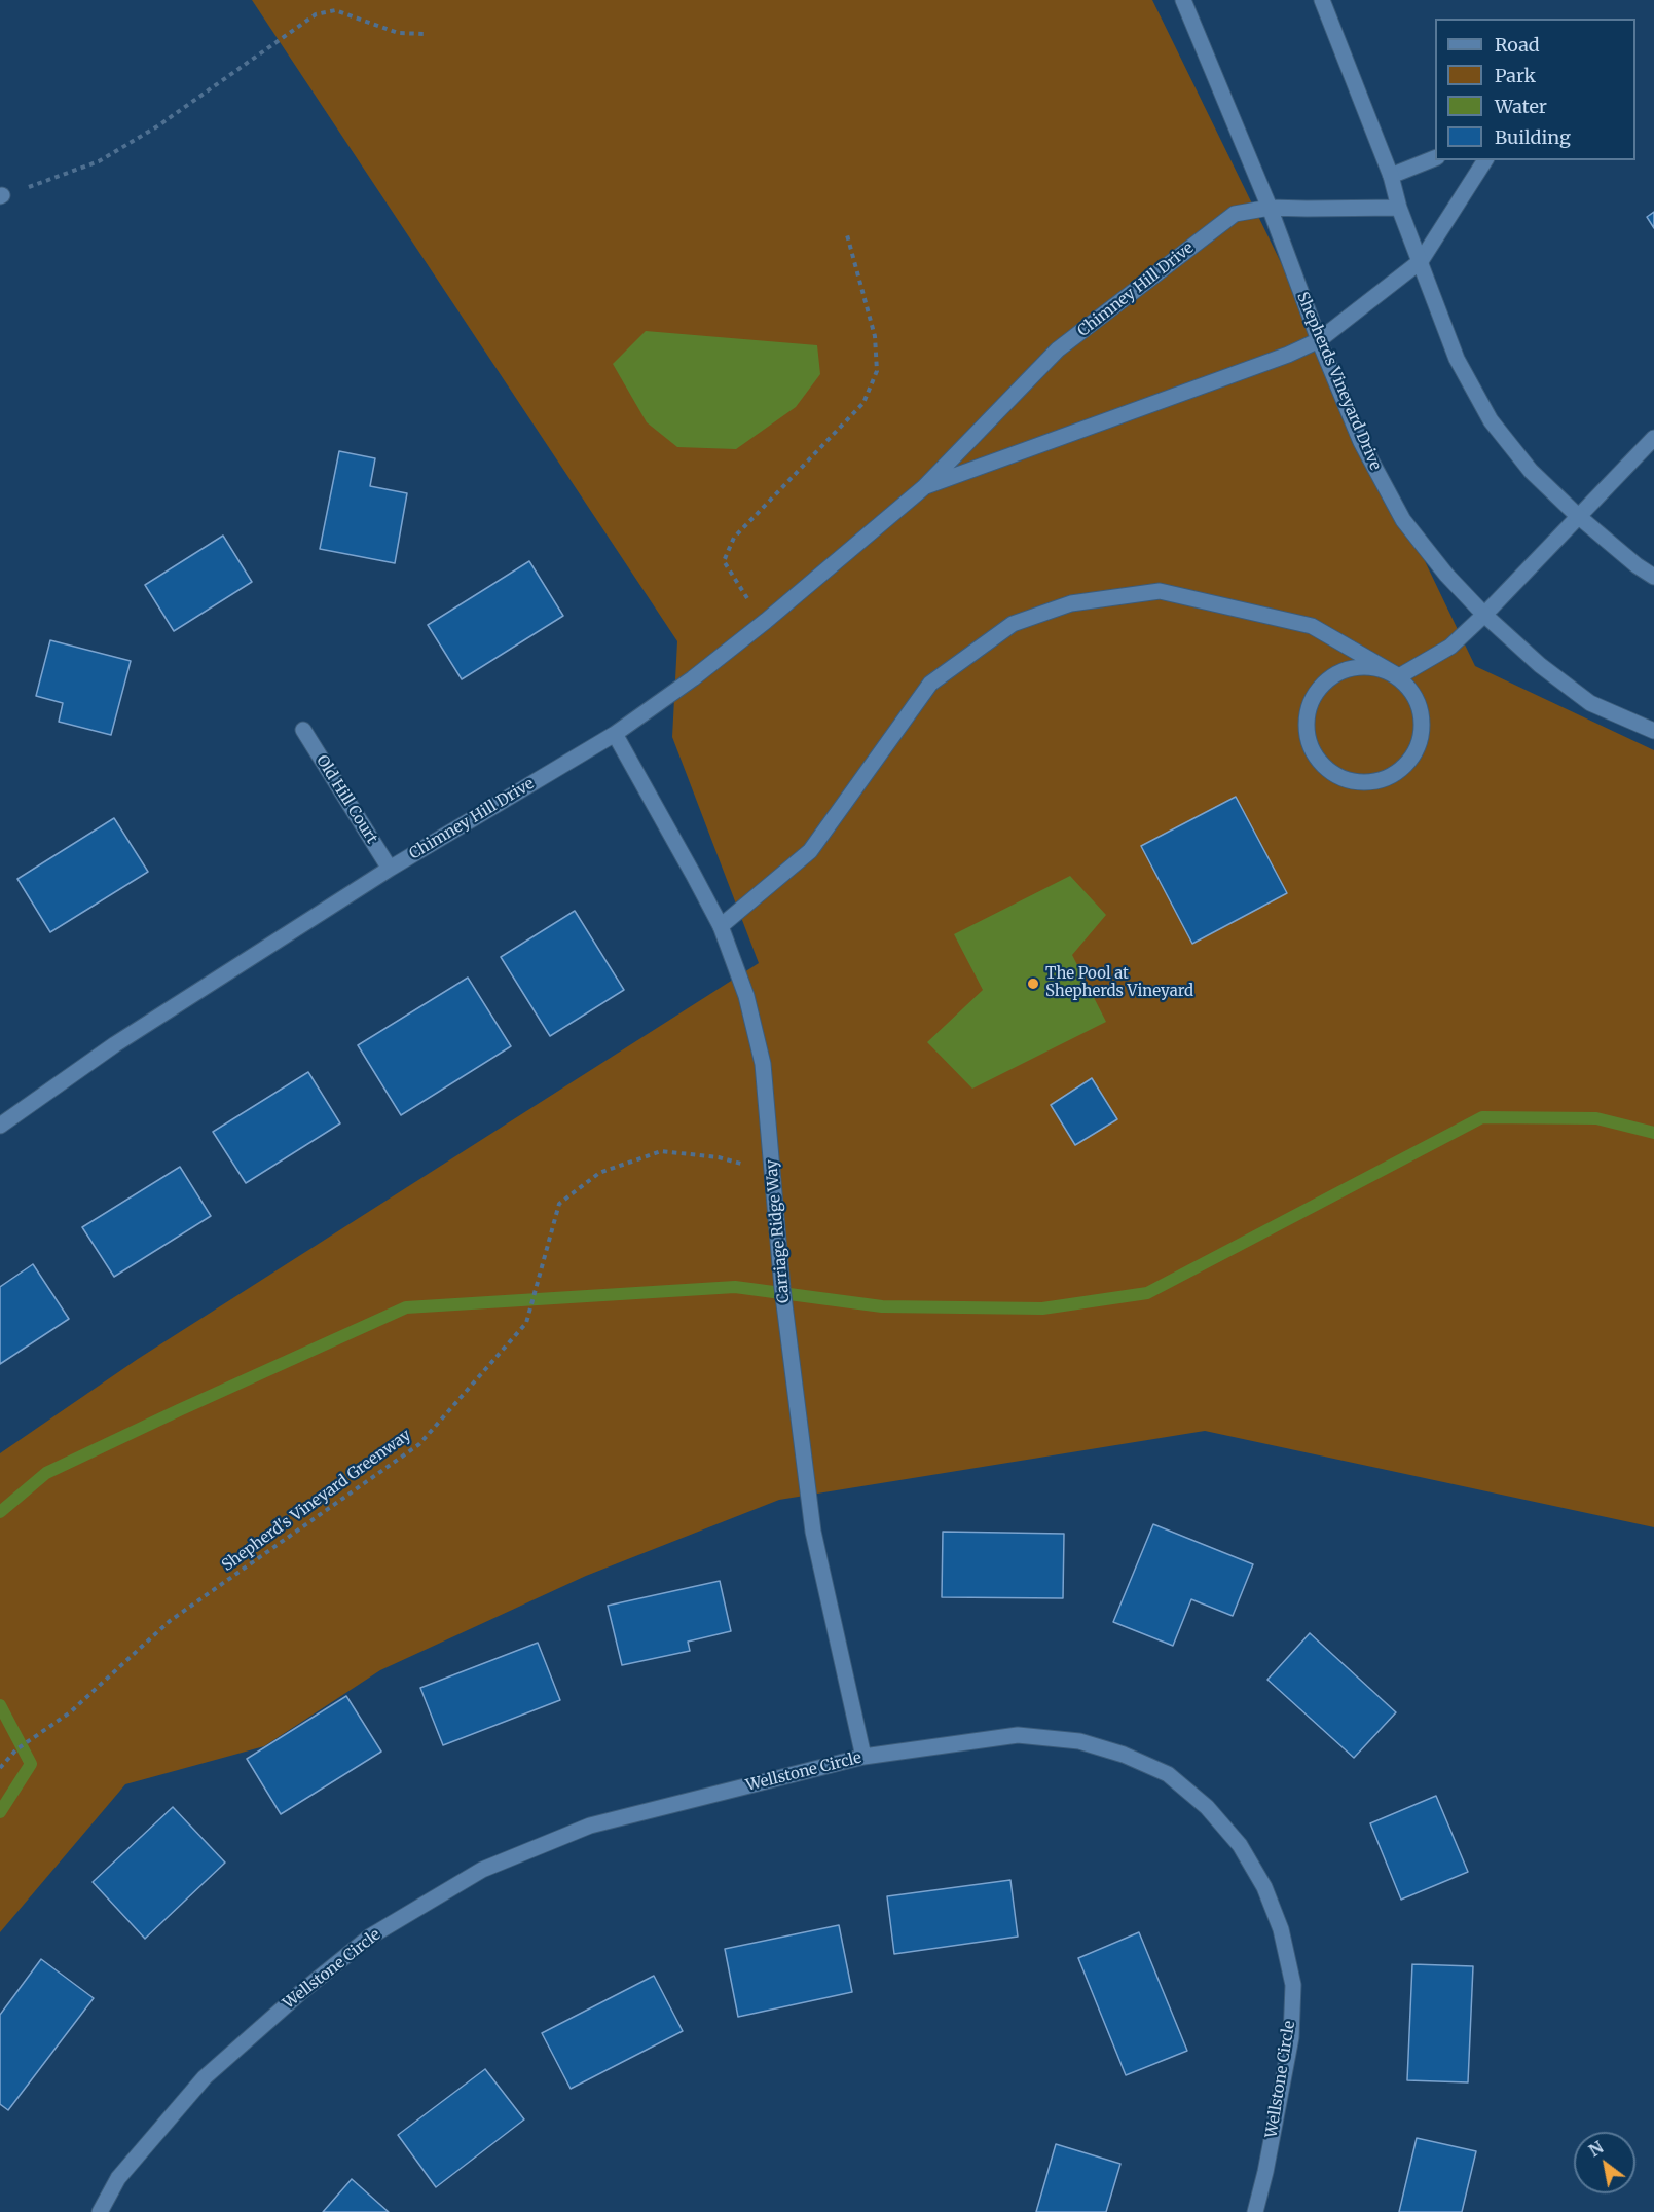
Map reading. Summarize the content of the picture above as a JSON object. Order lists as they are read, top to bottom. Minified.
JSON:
{"streets":{"street":["Chimney Hill Drive","Shepherds Vineyard Drive","Old Hill Court","Carriage Ridge Way","Wellstone Circle"],"path":["Shepherd's Vineyard Greenway"]},"crossings":[["Chimney Hill Drive","Shepherds Vineyard Drive"],["Chimney Hill Drive","Old Hill Court"],["Chimney Hill Drive","Carriage Ridge Way"],["Carriage Ridge Way","Wellstone Circle"]],"places":["The Pool at Shepherds Vineyard"],"legend":["Road","Park","Water","Building"],"north":"top left"}
